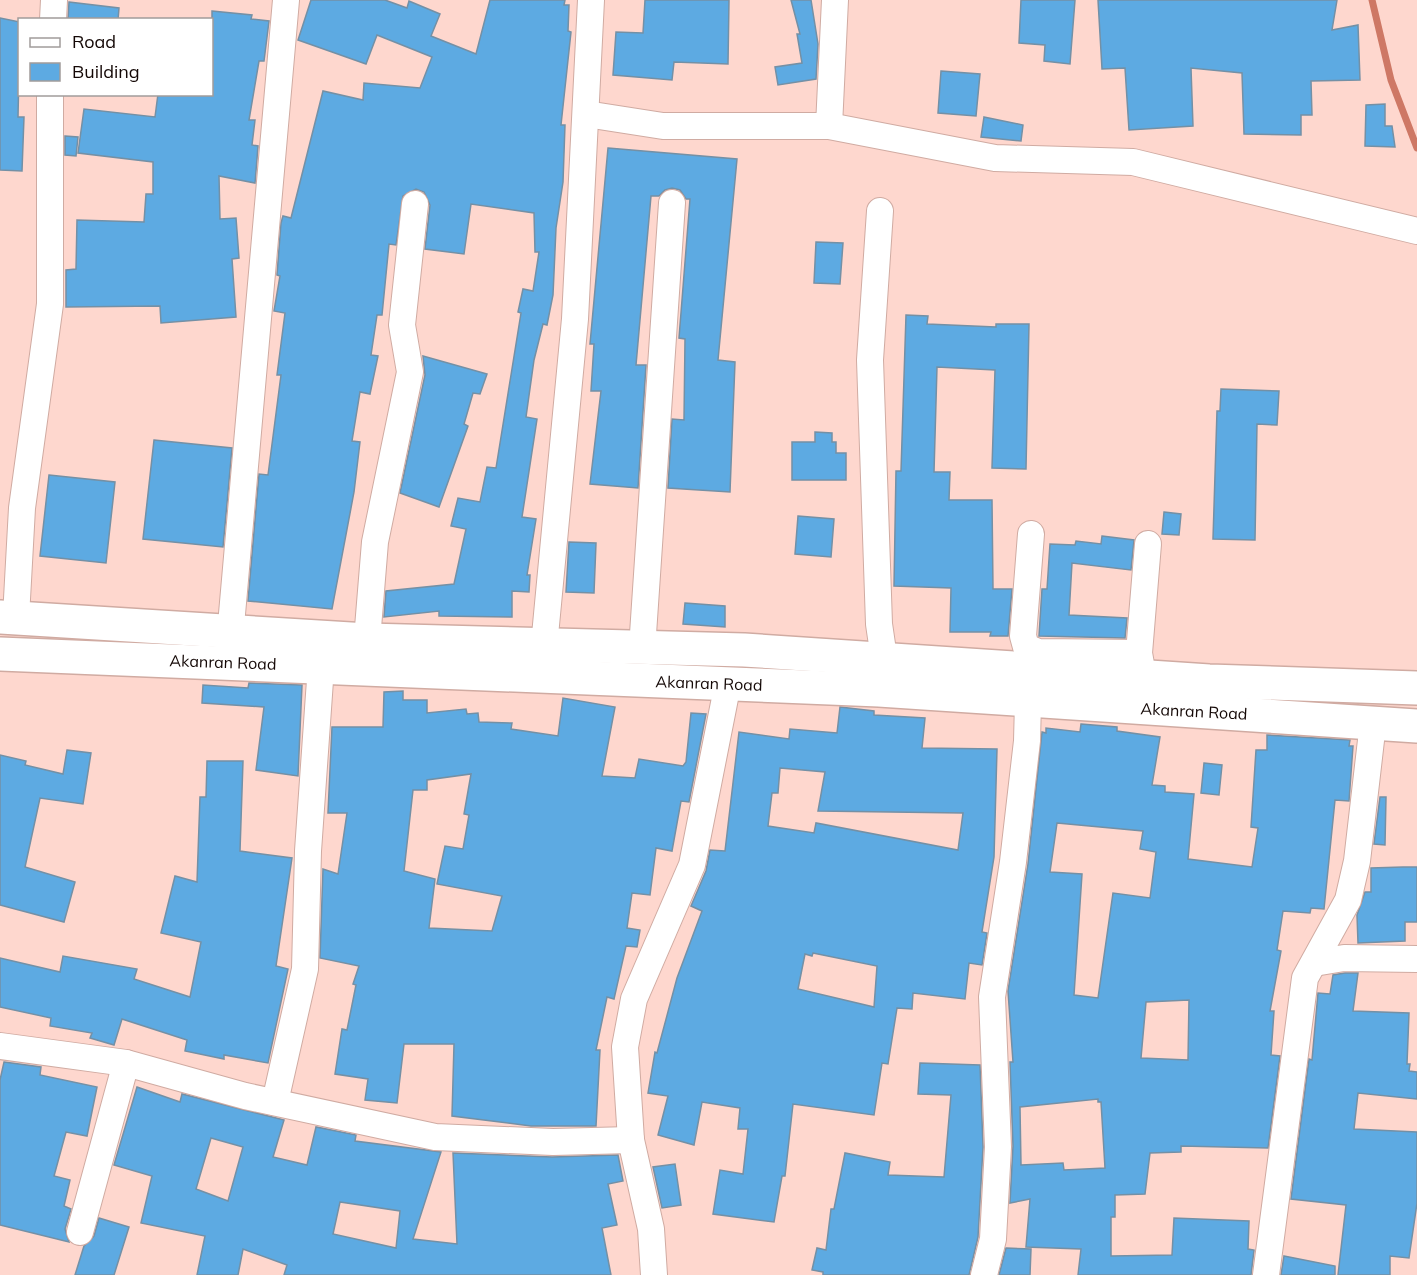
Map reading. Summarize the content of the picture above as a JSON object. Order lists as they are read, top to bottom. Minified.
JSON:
{"streets":{"main road":["Akanran Road"]},"legend":["Road","Building"]}
